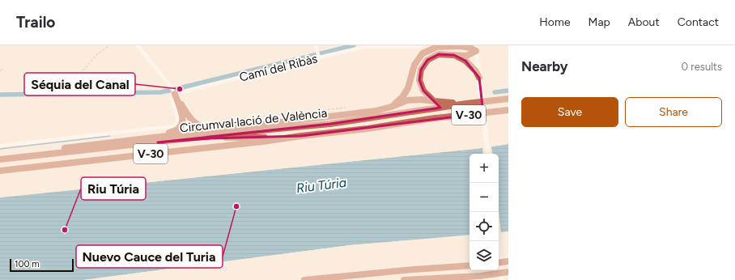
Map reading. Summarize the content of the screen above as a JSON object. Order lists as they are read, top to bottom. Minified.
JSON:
{"streets":{"highway":["V-30","Circumval·lació de València"],"street":["Camí del Ribàs"]},"water":["Riu Túria"],"places":["Séquia del Canal","Nuevo Cauce del Turia","Riu Túria"],"scale_bar":"100 m","page":{"header":"Trailo","nav":["Home","Map","About","Contact"],"heading":["Nearby","0 results"],"buttons":["Save","Share"],"map_buttons":["+","−"],"scale":"100 m"}}
